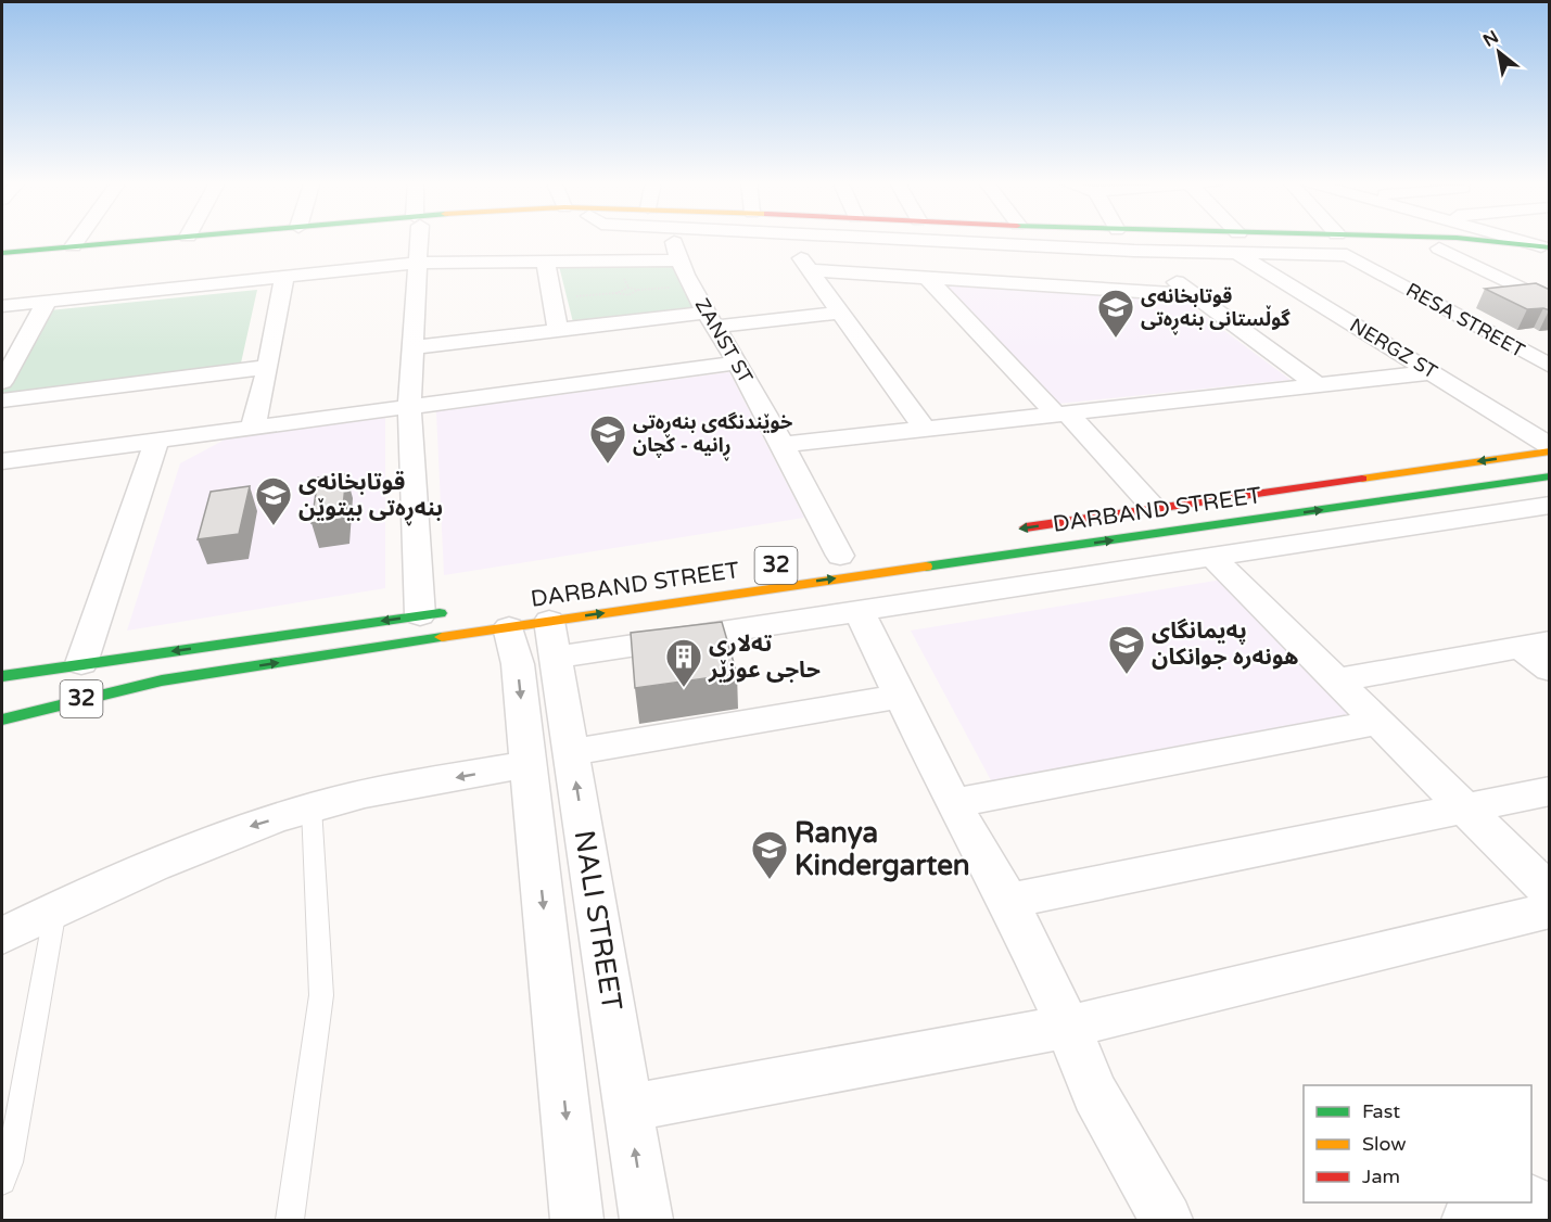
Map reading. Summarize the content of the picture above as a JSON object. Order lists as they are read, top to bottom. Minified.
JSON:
{"streets":{"main road":["DARBAND STREET","32"],"street":["RESA STREET","ZANST ST","NERGZ ST","NALI STREET"]},"crossings":[["RESA STREET","NERGZ ST"],["DARBAND STREET","NALI STREET"]],"places":{"school or university":["قوتابخانه‌ی گوڵستانی بنه‌ڕه‌تی","خوێندنگەی بنەڕەتی ڕانیە - کچان","قوتابخانەی بنەڕەتی بیتوێن","پەیمانگای هونەرە جوانکان","Ranya Kindergarten"],"building":["تەلاری حاجی عوزێر"]},"legend":["Fast","Slow","Jam"],"north":"top left"}
